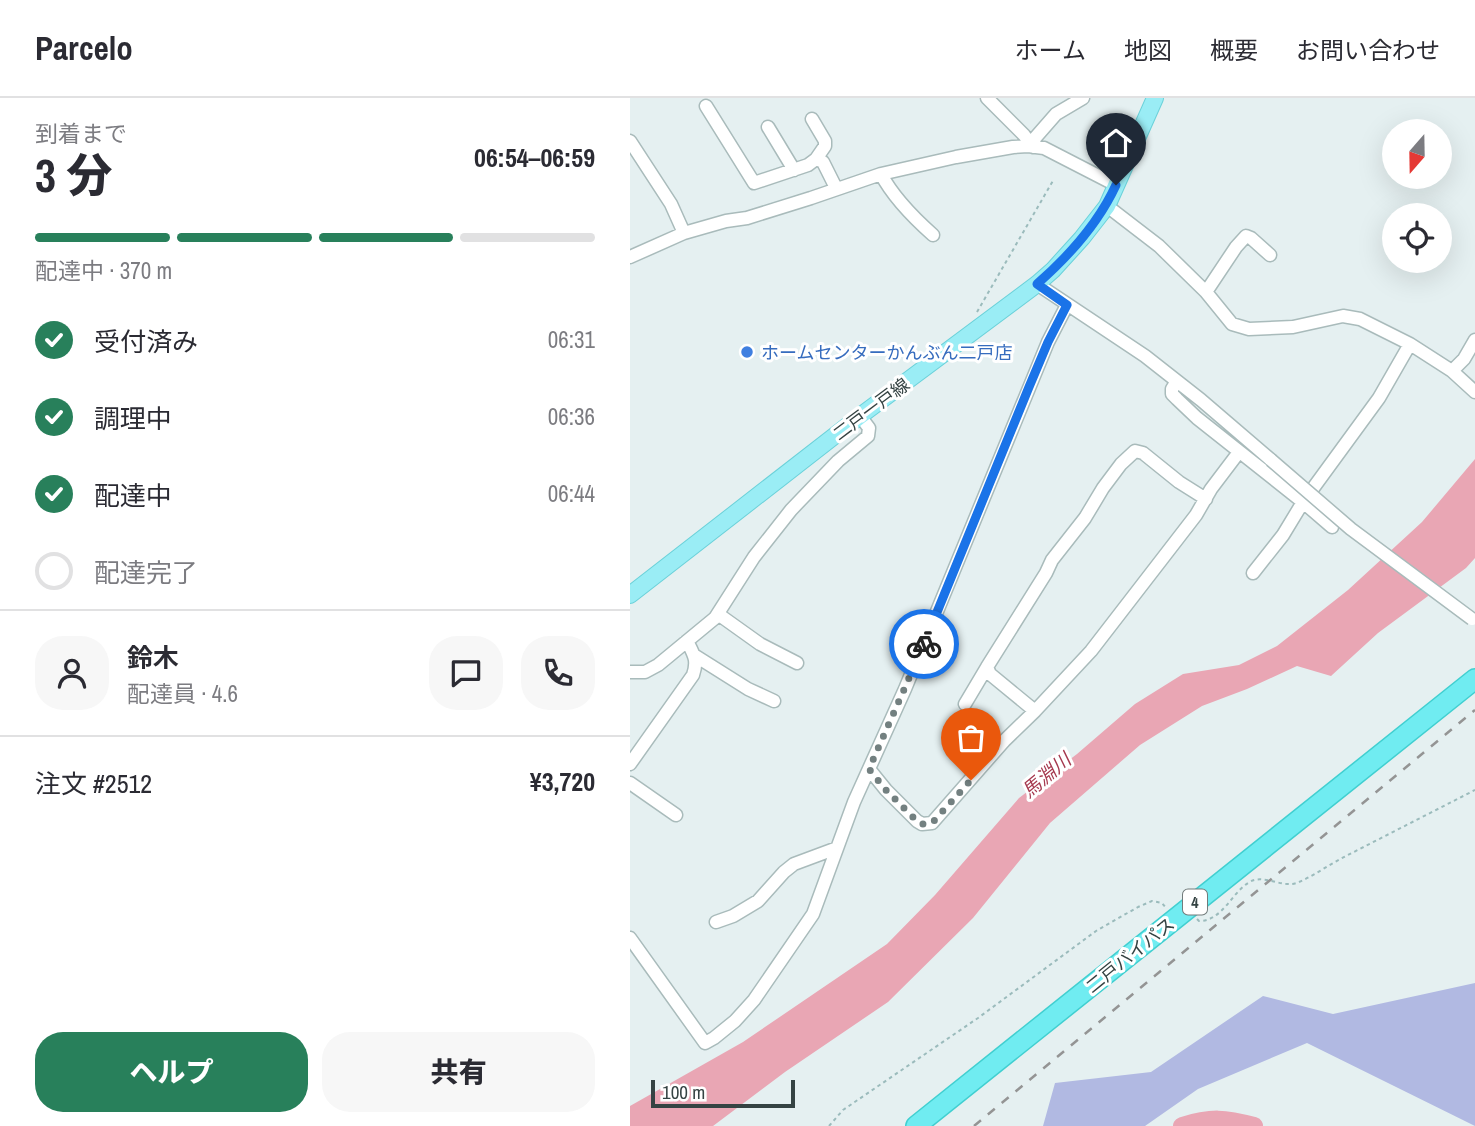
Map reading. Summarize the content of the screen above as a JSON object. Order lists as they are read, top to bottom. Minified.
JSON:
{"streets":{"highway":["4","二戸バイパス"],"main road":["二戸一戸線"]},"water":["馬淵川"],"places":["ホームセンターかんぶん二戸店"],"scale_bar":"100 m","north":"bottom","page":{"header":"Parcelo","nav":["ホーム","地図","概要","お問い合わせ"],"heading":["3 分","到着まで","06:54–06:59"],"panel":["鈴木","配達員 · 4.6","注文 #2512","¥3,720"],"bar":"配達中 · 370 m","list":[["受付済み","06:31"],["調理中","06:36"],["配達中","06:44"],"配達完了"],"buttons":["ヘルプ","共有"],"scale":"100 m"}}
